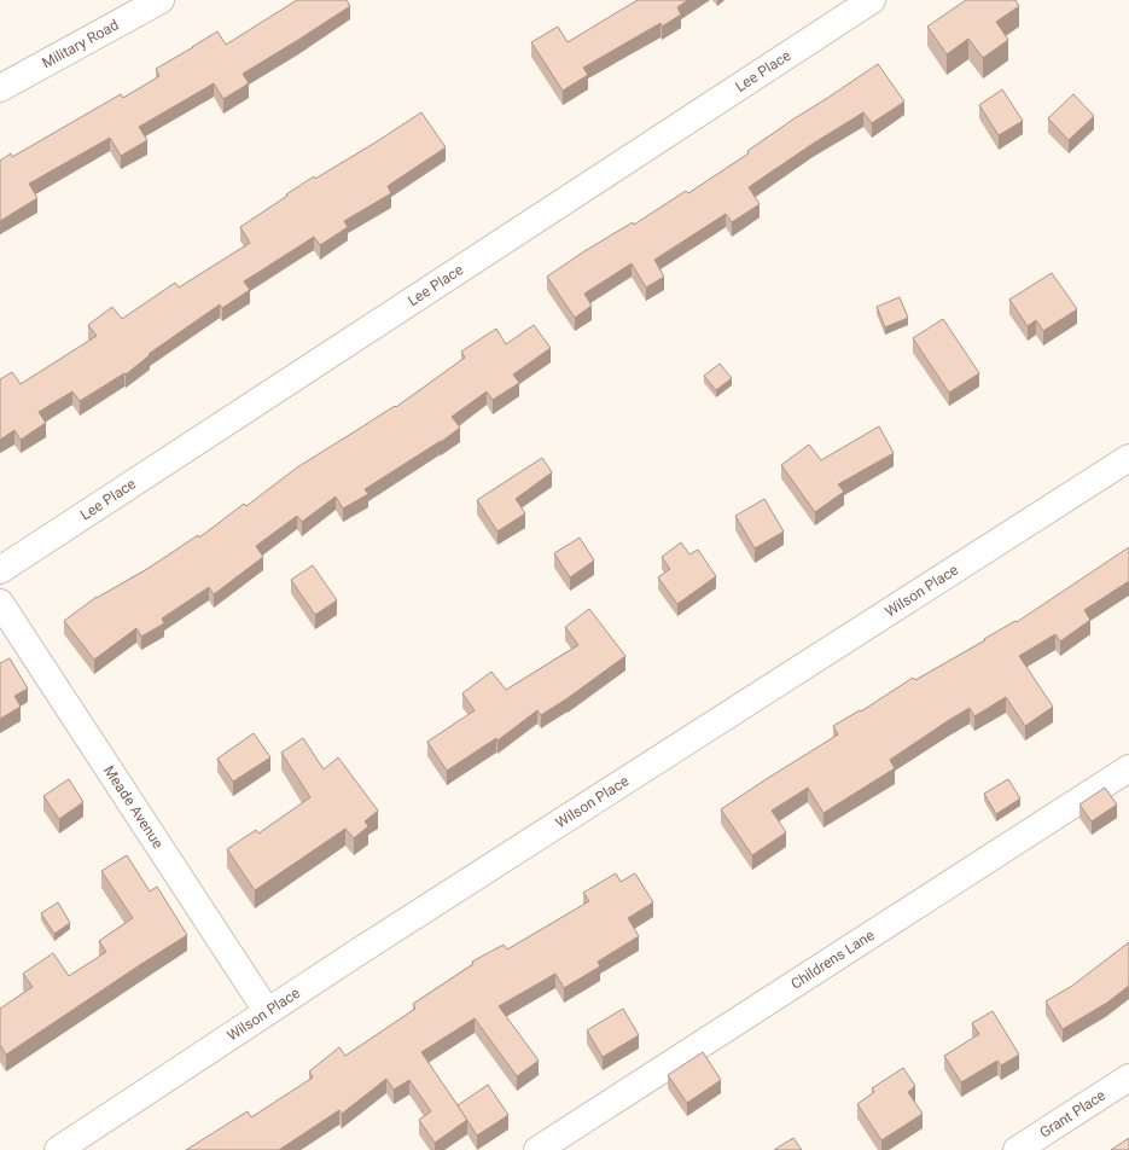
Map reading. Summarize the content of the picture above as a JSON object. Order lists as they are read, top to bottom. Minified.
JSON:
{"streets":{"street":["Military Road","Lee Place","Wilson Place","Meade Avenue","Childrens Lane","Grant Place"]},"crossings":[["Wilson Place","Meade Avenue"]]}
